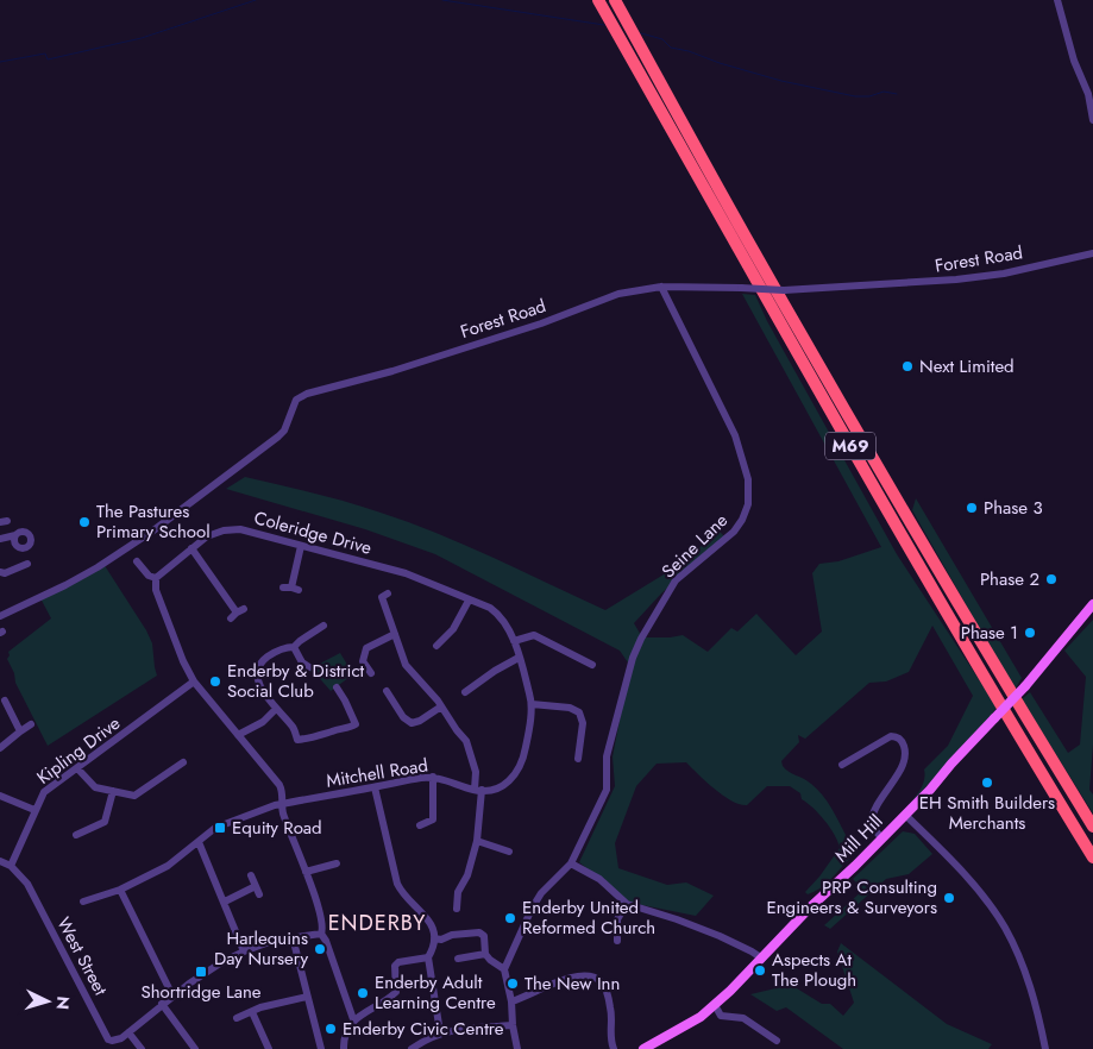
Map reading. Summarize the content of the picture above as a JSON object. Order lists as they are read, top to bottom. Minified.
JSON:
{"streets":{"highway":["M69"],"main road":["Mill Hill"],"street":["Forest Road","Coleridge Drive","Seine Lane","Kipling Drive","Mitchell Road","West Street"]},"crossings":[["Forest Road","Seine Lane"],["Kipling Drive","West Street"]],"districts":["ENDERBY"],"places":{"other":["Next Limited","Phase 3","The Pastures Primary School","Phase 2","Phase 1","Enderby & District Social Club","EH Smith Builders Merchants","PRP Consulting Engineers & Surveyors","Enderby United Reformed Church","Harlequins Day Nursery","Aspects At The Plough","The New Inn","Enderby Adult Learning Centre","Enderby Civic Centre"],"transit":["Equity Road","Shortridge Lane"]},"north":"right"}
